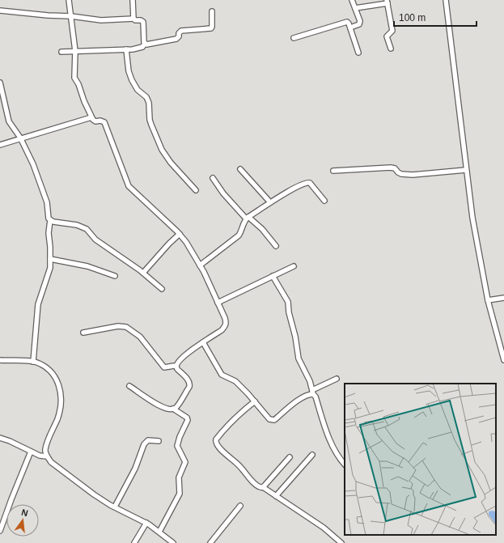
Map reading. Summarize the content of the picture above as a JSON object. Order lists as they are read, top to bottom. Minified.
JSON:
{"scale_bar":"100 m","north":"top"}
